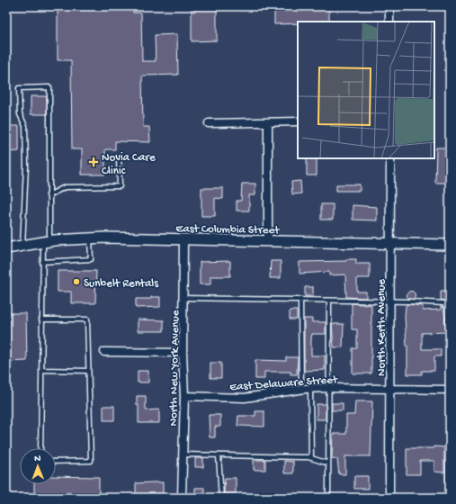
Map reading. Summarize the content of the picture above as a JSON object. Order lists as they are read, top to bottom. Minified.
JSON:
{"streets":{"main road":["East Columbia Street"],"street":["North Kerth Avenue","North New York Avenue","East Delaware Street"]},"crossings":[["East Columbia Street","North Kerth Avenue"],["East Columbia Street","North New York Avenue"],["North Kerth Avenue","East Delaware Street"],["North New York Avenue","East Delaware Street"]],"places":{"health":["Novia Care Clinic"],"other":["Sunbelt Rentals"]},"north":"top"}
